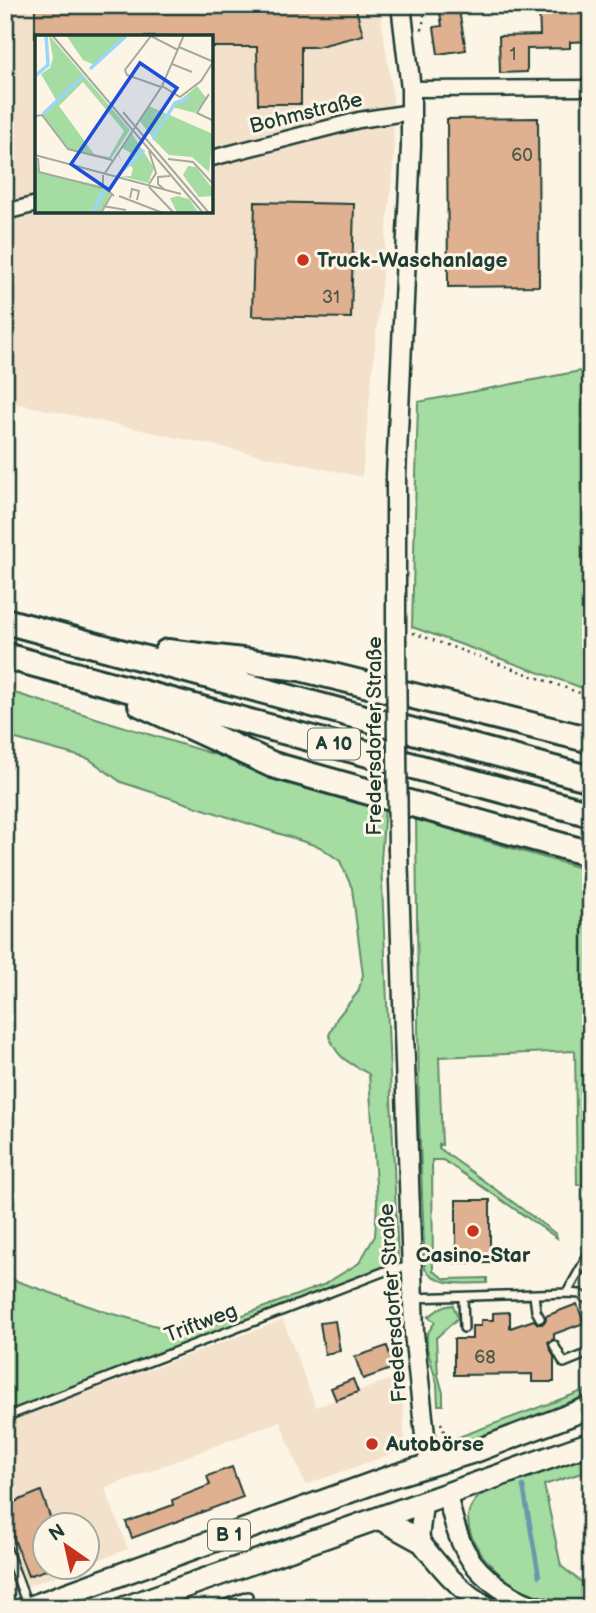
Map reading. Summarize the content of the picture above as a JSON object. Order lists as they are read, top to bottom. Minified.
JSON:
{"streets":{"highway":["A 10"],"main road":["B 1"],"street":["Bohmstraße","Fredersdorfer Straße"],"lane":["Triftweg"]},"crossings":[["Bohmstraße","Fredersdorfer Straße"],["Fredersdorfer Straße","Triftweg"],["Fredersdorfer Straße","B 1"]],"places":["Truck-Waschanlage","Casino-Star","Autobörse"],"house_numbers":["1","60","31","68"],"north":"top left"}
